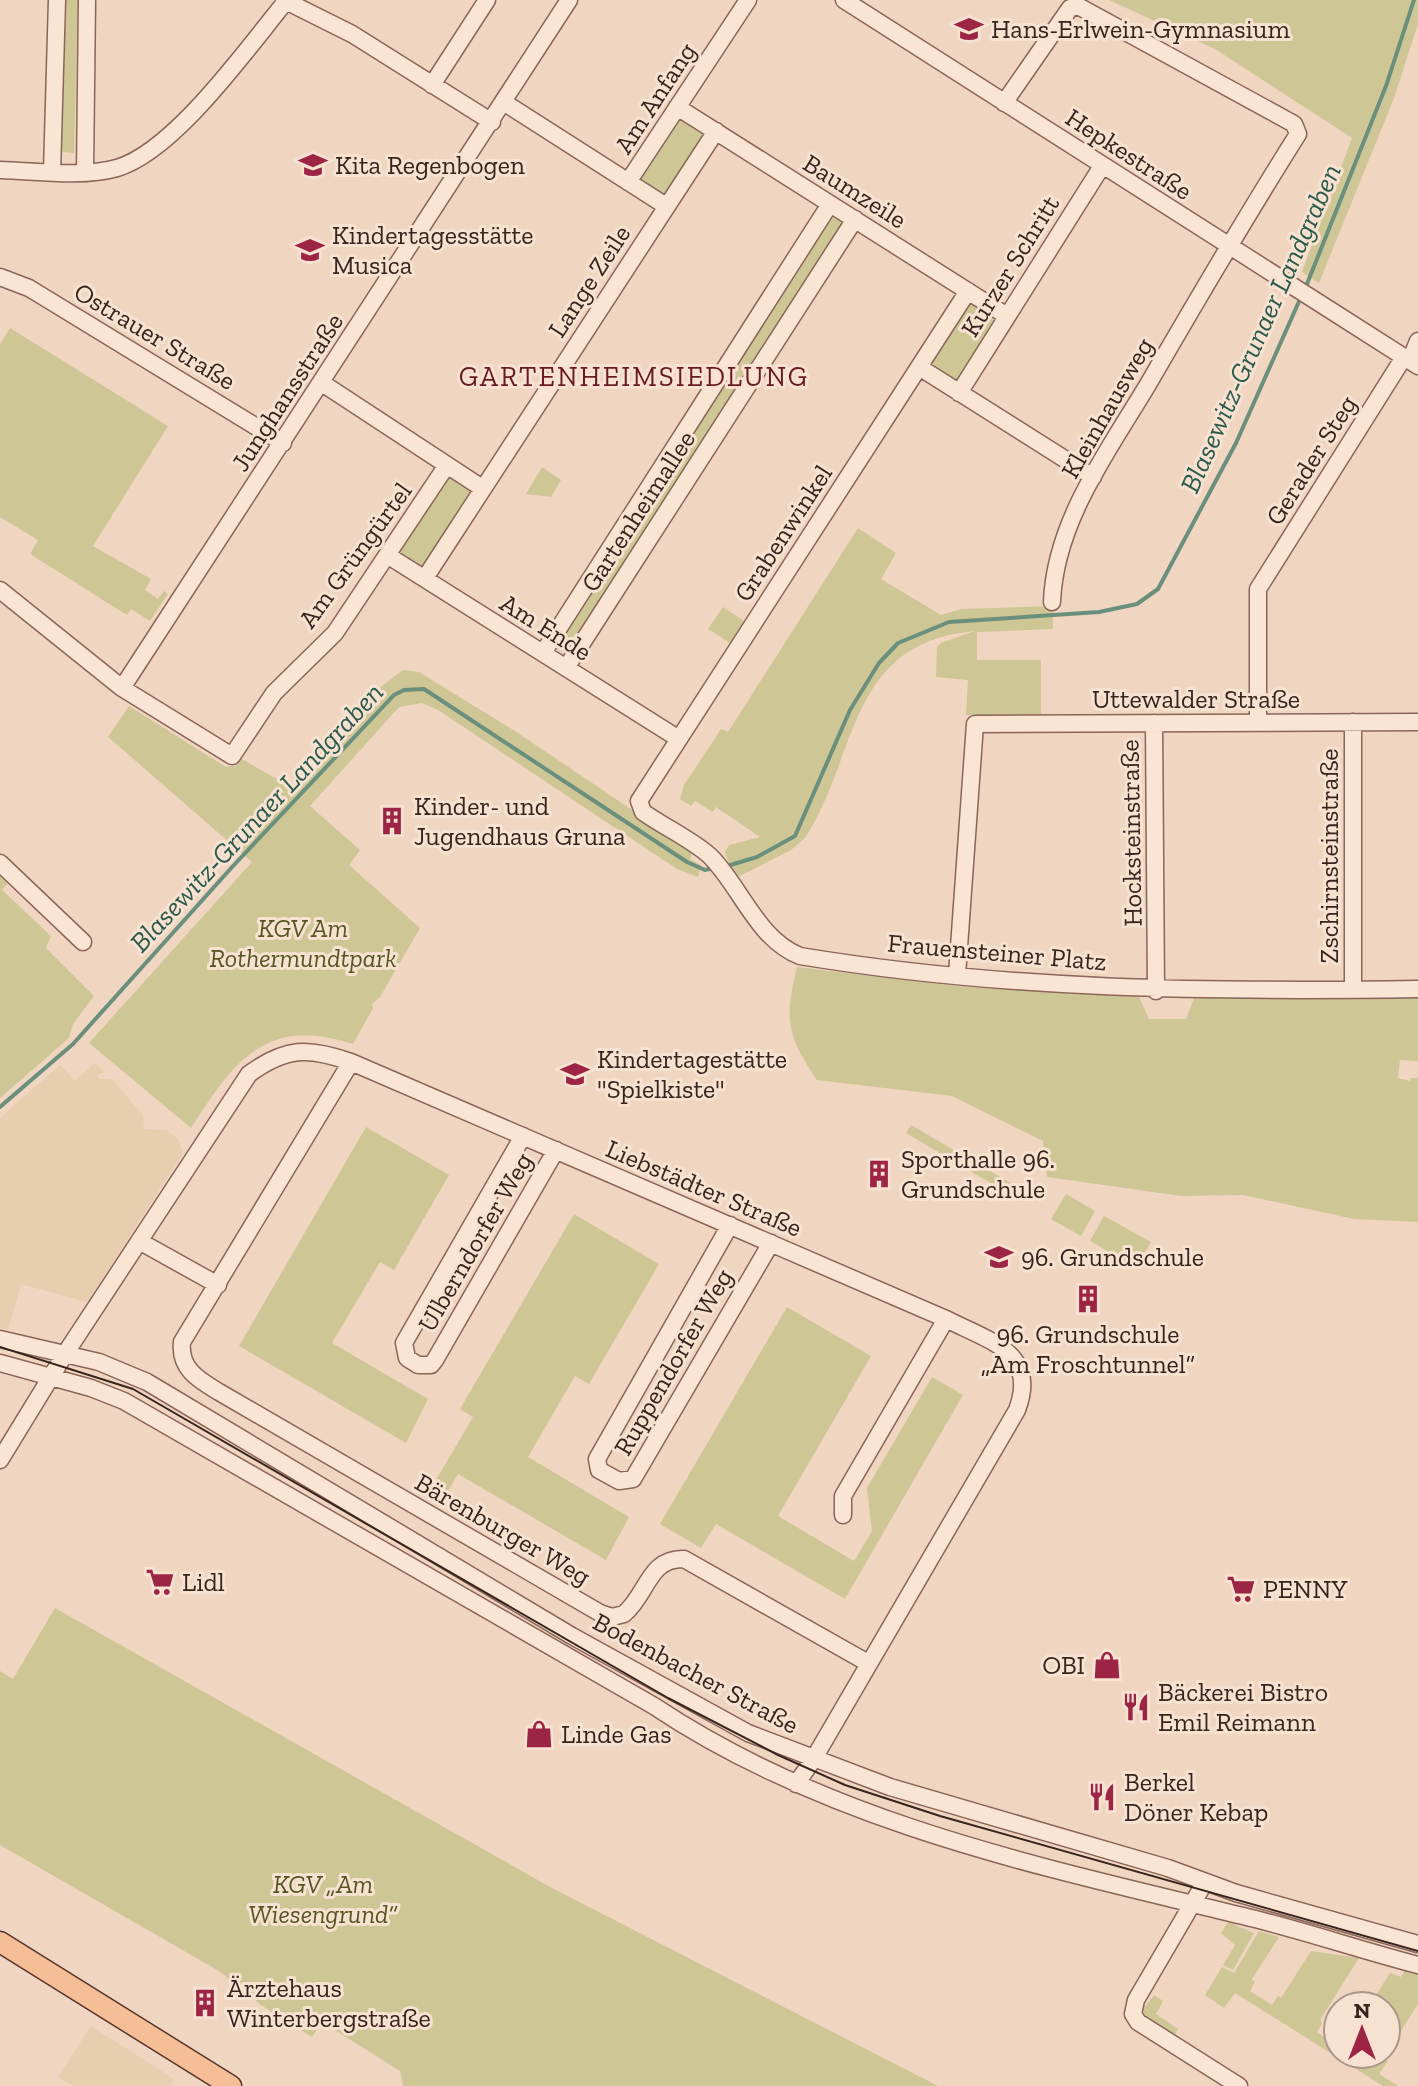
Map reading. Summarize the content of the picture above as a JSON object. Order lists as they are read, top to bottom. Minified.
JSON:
{"streets":{"street":["Am Anfang","Hepkestraße","Baumzeile","Kurzer Schritt","Lange Zeile","Ostrauer Straße","Junghansstraße","Kleinhausweg","Gerader Steg","Gartenheimallee","Grabenwinkel","Am Grüngürtel","Am Ende","Uttewalder Straße","Hocksteinstraße","Zschirnsteinstraße","Frauensteiner Platz","Liebstädter Straße","Ulberndorfer Weg","Ruppendorfer Weg","Bärenburger Weg","Bodenbacher Straße"]},"crossings":[["Am Anfang","Baumzeile"],["Hepkestraße","Kurzer Schritt"],["Hepkestraße","Kleinhausweg"],["Hepkestraße","Gerader Steg"],["Baumzeile","Kurzer Schritt"],["Baumzeile","Lange Zeile"],["Baumzeile","Gartenheimallee"],["Baumzeile","Grabenwinkel"],["Lange Zeile","Am Ende"],["Ostrauer Straße","Junghansstraße"],["Junghansstraße","Am Grüngürtel"],["Gerader Steg","Uttewalder Straße"],["Gartenheimallee","Am Ende"],["Grabenwinkel","Am Ende"],["Grabenwinkel","Frauensteiner Platz"],["Am Grüngürtel","Am Ende"],["Uttewalder Straße","Hocksteinstraße"],["Uttewalder Straße","Zschirnsteinstraße"],["Uttewalder Straße","Frauensteiner Platz"],["Hocksteinstraße","Frauensteiner Platz"],["Zschirnsteinstraße","Frauensteiner Platz"],["Liebstädter Straße","Ulberndorfer Weg"],["Liebstädter Straße","Ruppendorfer Weg"],["Liebstädter Straße","Bärenburger Weg"],["Liebstädter Straße","Bodenbacher Straße"]],"districts":["GARTENHEIMSIEDLUNG"],"water":["Blasewitz‐Grunaer Landgraben"],"parks":["KGV Am Rothermundtpark","KGV „Am Wiesengrund“"],"places":{"school or university":["Hans-Erlwein-Gymnasium","Kita Regenbogen","Kindertagesstätte Musica","Kindertagestätte \"Spielkiste\"","96. Grundschule"],"building":["Kinder- und Jugendhaus Gruna","Sporthalle 96. Grundschule","96. Grundschule „Am Froschtunnel“","Ärztehaus Winterbergstraße"],"supermarket":["Lidl","PENNY"],"shop":["OBI","Linde Gas"],"restaurant":["Bäckerei Bistro Emil Reimann","Berkel Döner Kebap"]},"north":"top"}
